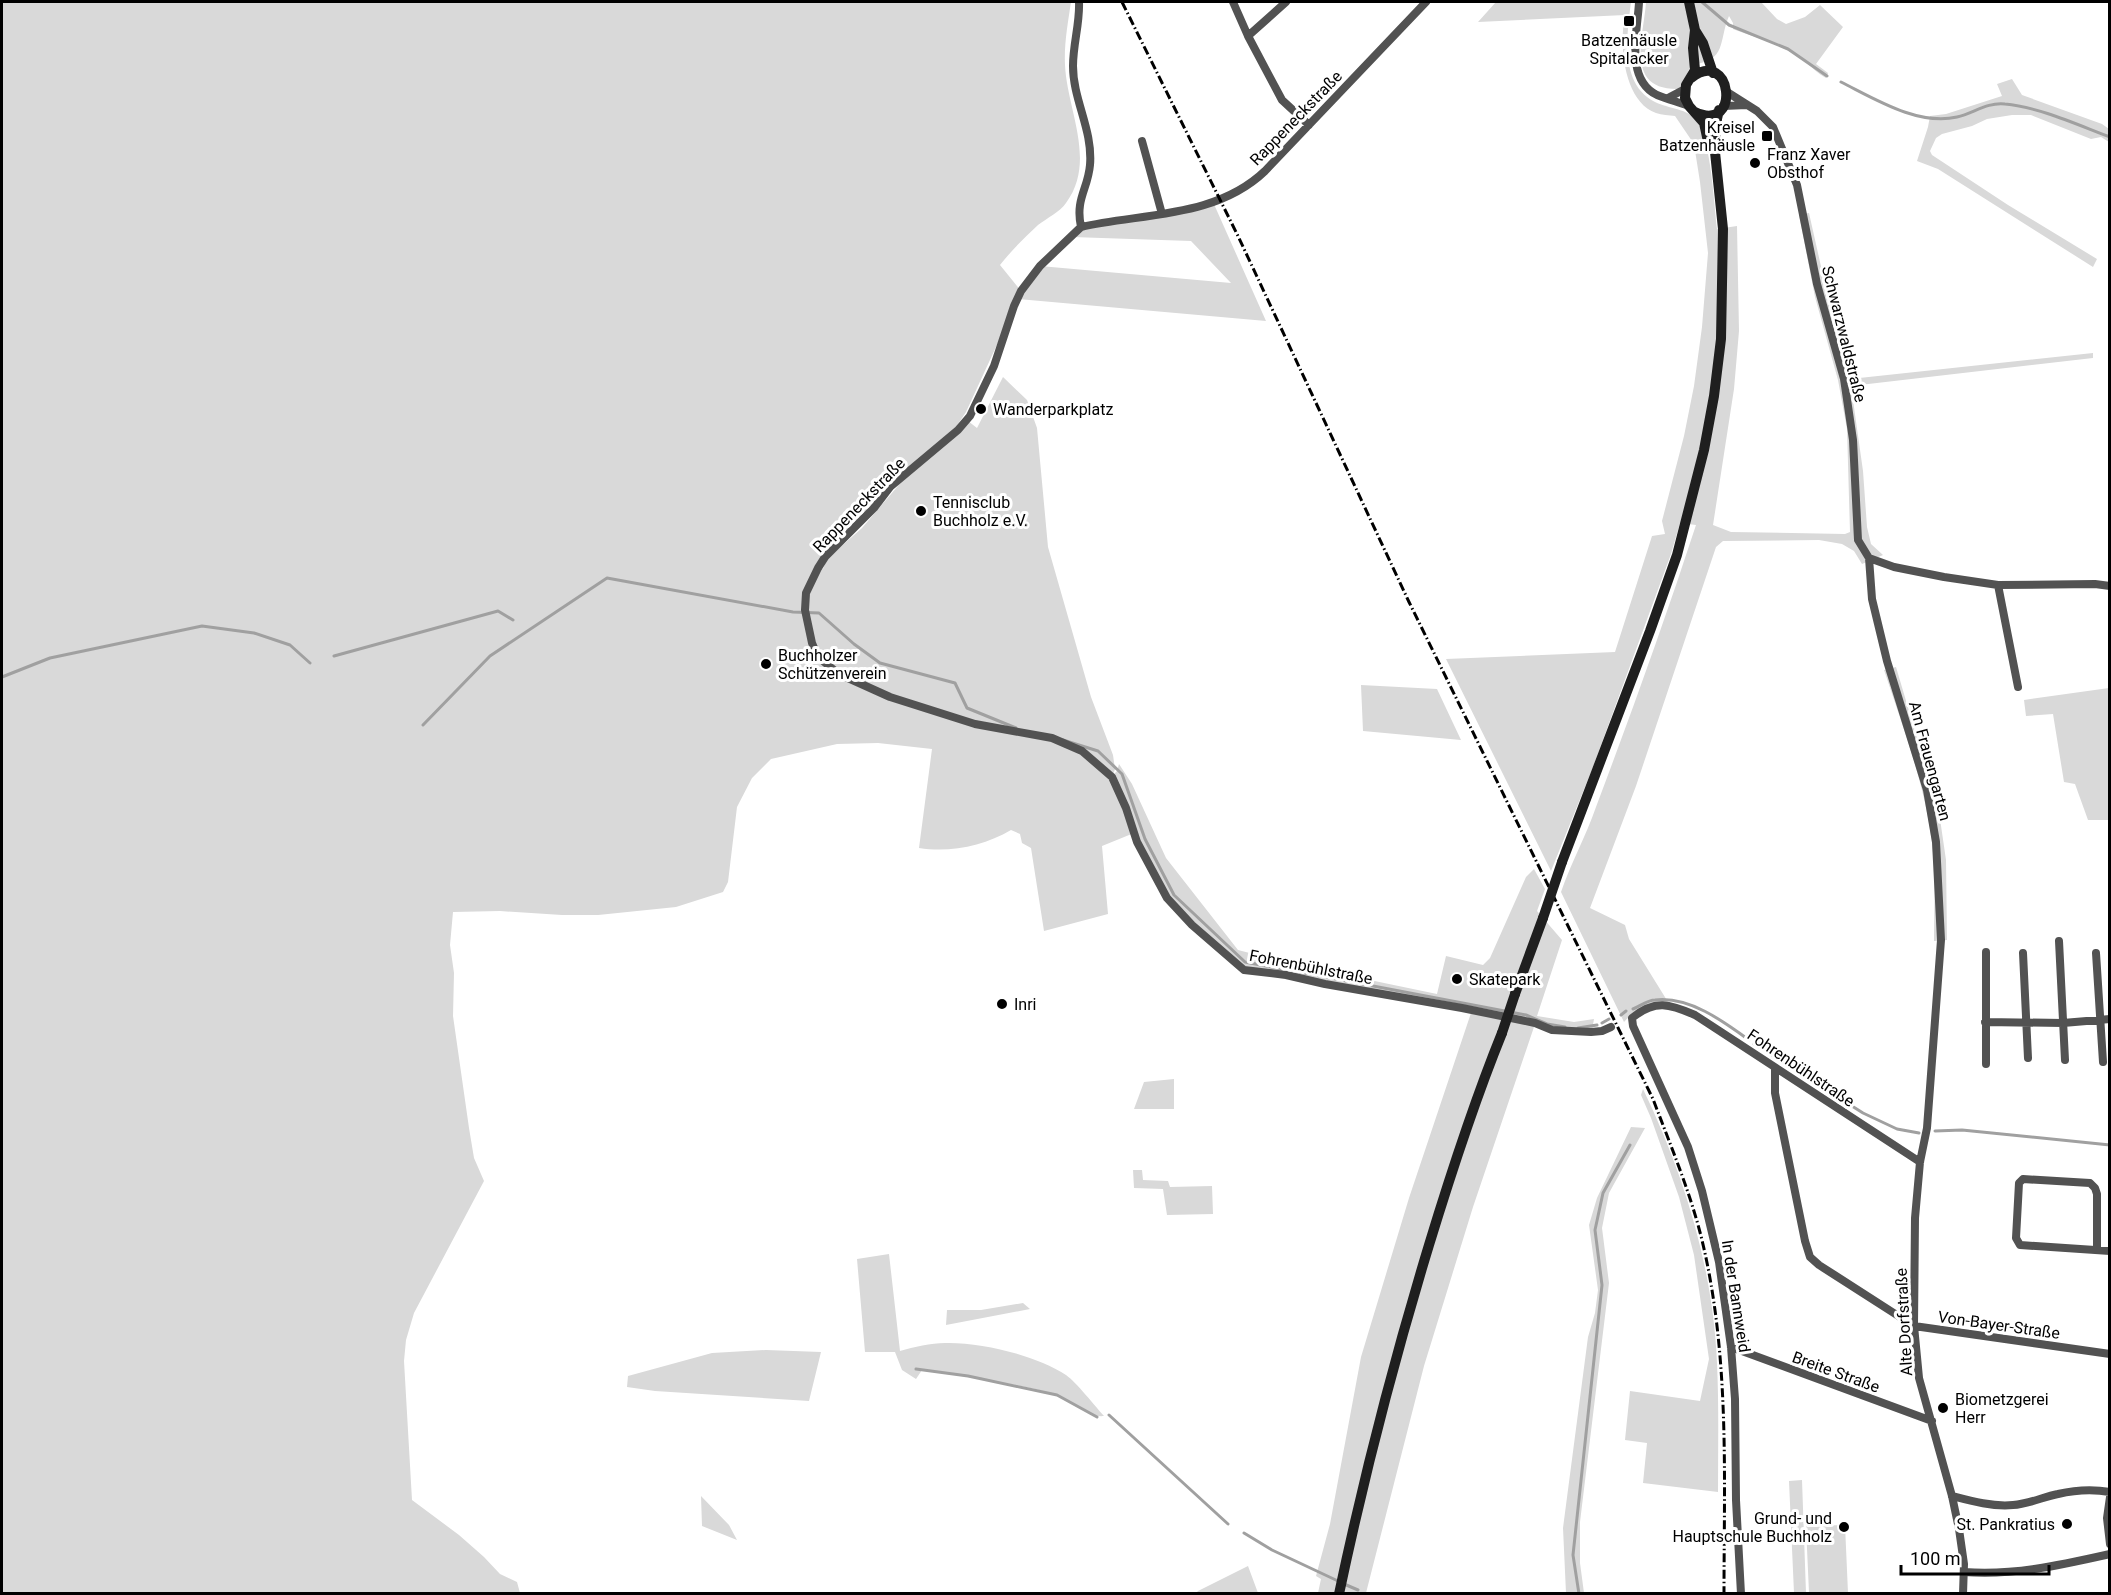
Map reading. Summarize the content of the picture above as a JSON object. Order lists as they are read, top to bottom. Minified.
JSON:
{"streets":{"street":["Rappeneckstraße","Schwarzwaldstraße","Am Frauengarten","Fohrenbühlstraße","In der Bannweid","Alte Dorfstraße","Von-Bayer-Straße","Breite Straße"]},"crossings":[["Rappeneckstraße","Fohrenbühlstraße"],["Schwarzwaldstraße","Am Frauengarten"],["Am Frauengarten","Alte Dorfstraße"],["Fohrenbühlstraße","In der Bannweid"],["Fohrenbühlstraße","Alte Dorfstraße"],["Fohrenbühlstraße","Von-Bayer-Straße"],["In der Bannweid","Breite Straße"],["Alte Dorfstraße","Von-Bayer-Straße"],["Alte Dorfstraße","Breite Straße"]],"places":{"transit":["Batzenhäusle Spitalacker","Kreisel Batzenhäusle"],"other":["Franz Xaver Obsthof","Wanderparkplatz","Tennisclub Buchholz e.V.","Buchholzer Schützenverein","Skatepark","Inri","Biometzgerei Herr","St. Pankratius","Grund- und Hauptschule Buchholz"]},"scale_bar":"100 m"}
